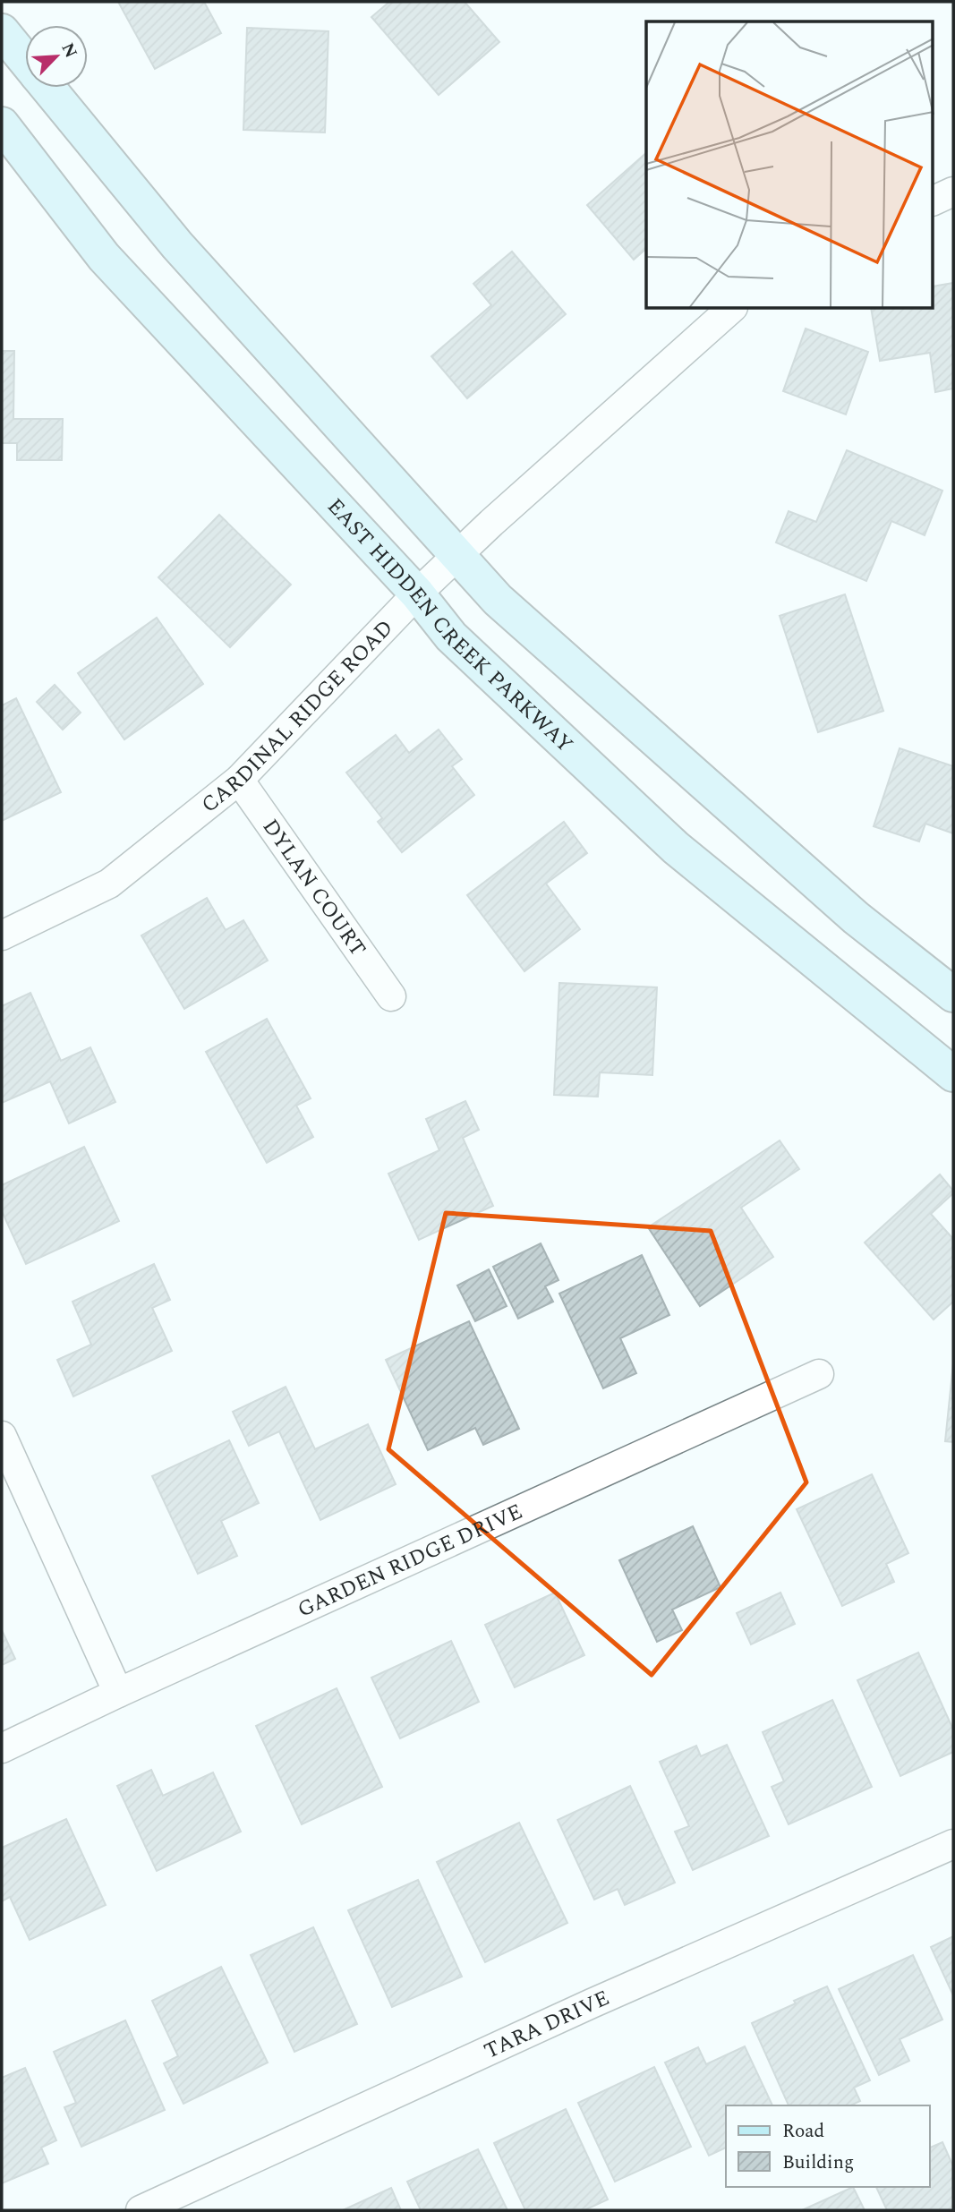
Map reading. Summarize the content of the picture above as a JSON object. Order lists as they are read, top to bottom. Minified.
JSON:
{"streets":{"main road":["EAST HIDDEN CREEK PARKWAY"],"street":["CARDINAL RIDGE ROAD","DYLAN COURT","GARDEN RIDGE DRIVE","TARA DRIVE"]},"crossings":[["EAST HIDDEN CREEK PARKWAY","CARDINAL RIDGE ROAD"],["CARDINAL RIDGE ROAD","DYLAN COURT"]],"legend":["Road","Building"],"north":"top right"}
